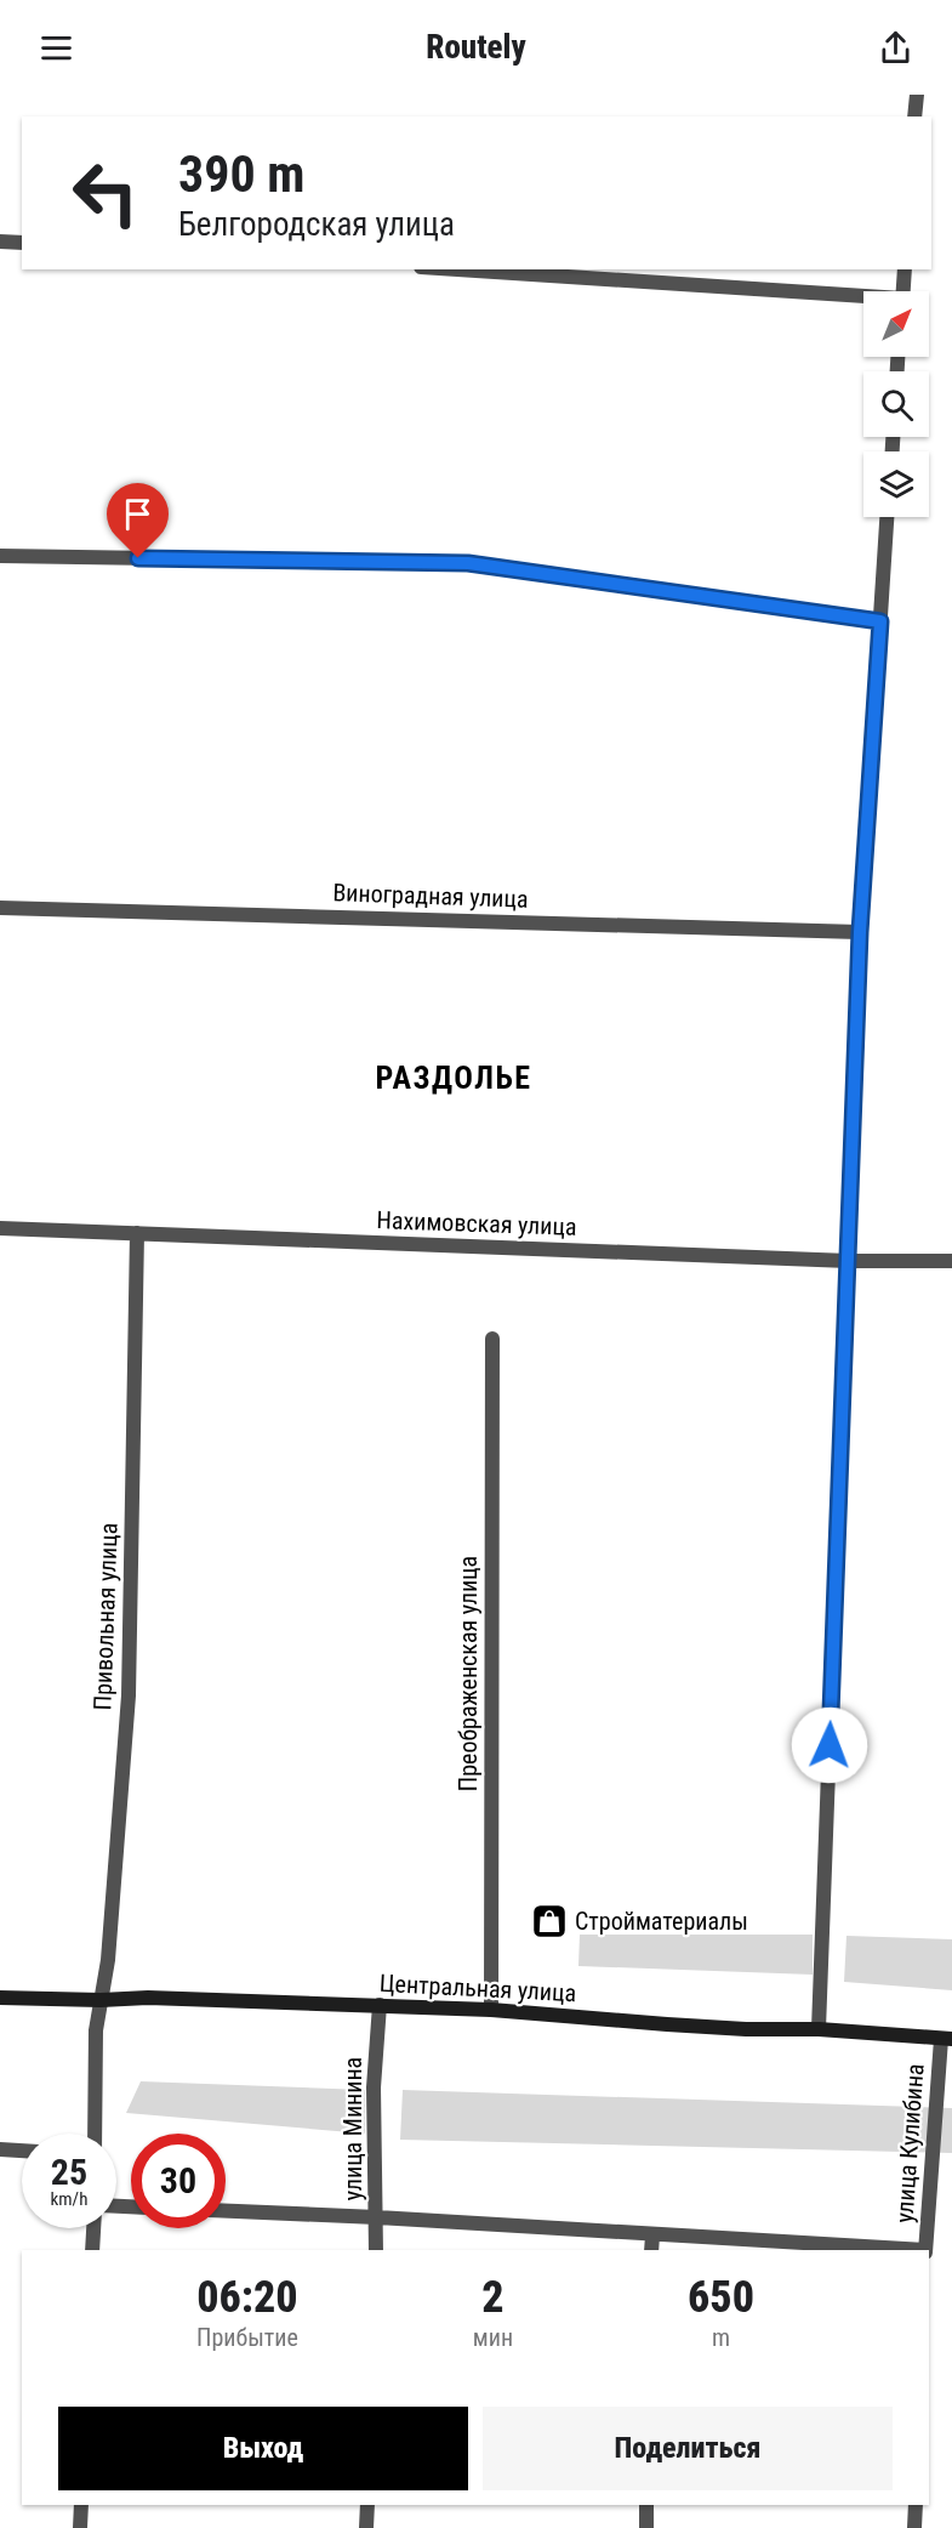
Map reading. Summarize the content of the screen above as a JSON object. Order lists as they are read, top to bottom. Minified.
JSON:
{"streets":{"main road":["Центральная улица"],"street":["Виноградная улица","Нахимовская улица","Привольная улица","Преображенская улица","улица Минина","улица Кулибина"]},"crossings":[["Нахимовская улица","Привольная улица"],["Привольная улица","Центральная улица"],["Преображенская улица","Центральная улица"],["Центральная улица","улица Минина"],["Центральная улица","улица Кулибина"]],"districts":["РАЗДОЛЬЕ"],"places":{"shop":["Стройматериалы"]},"north":"top right","page":{"header":"Routely","turn":["390 m","Белгородская улица"],"speed":"25 km/h","limit":"30","eta":["06:20","Прибытие","2","мин","650","m"],"buttons":["Выход","Поделиться"]}}
